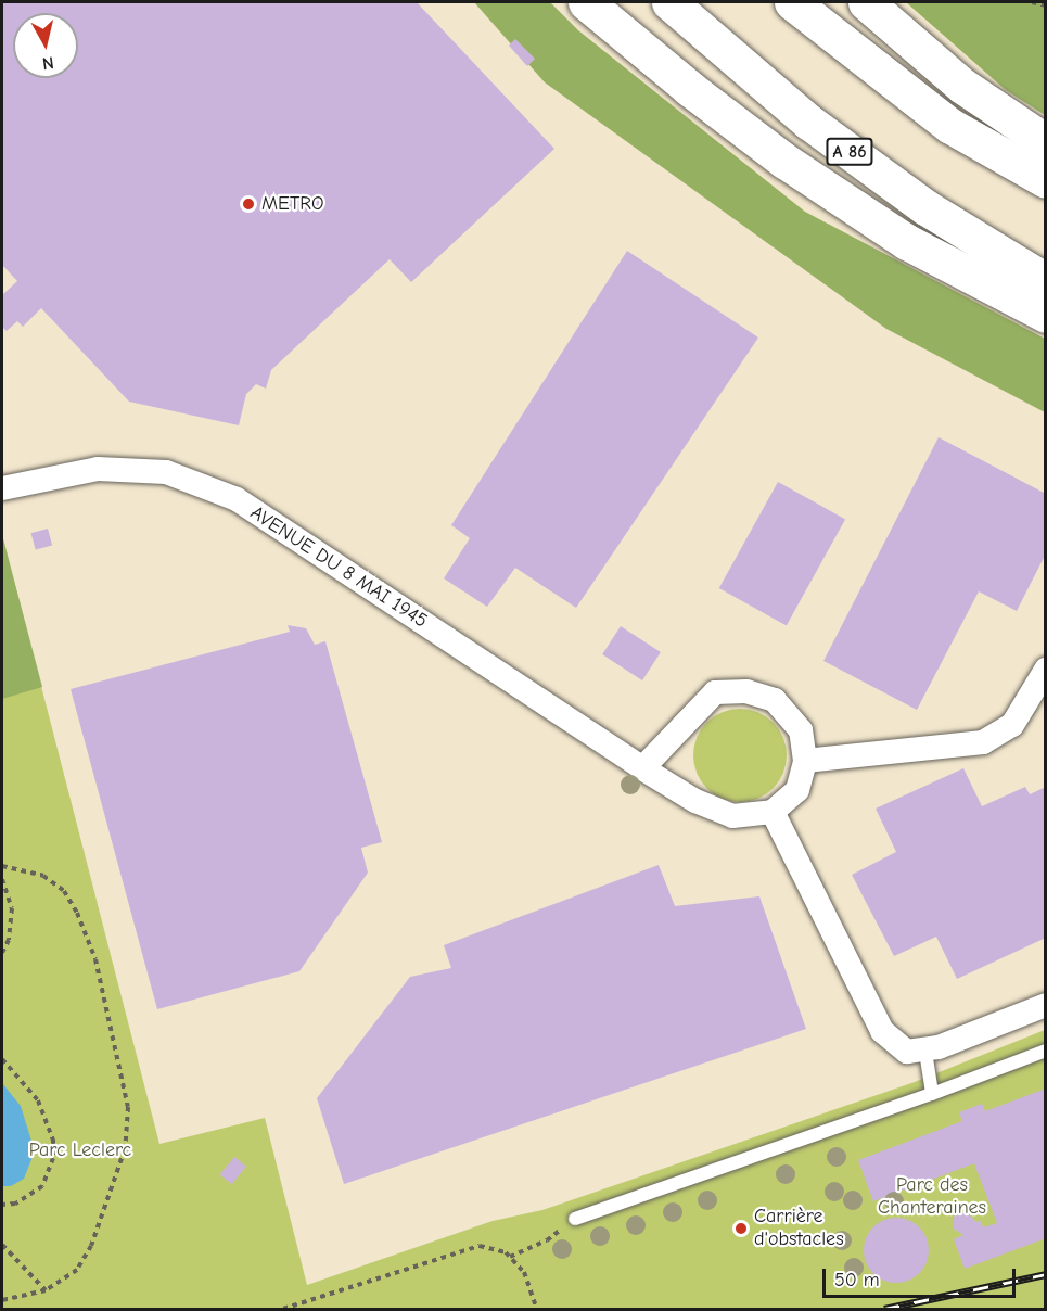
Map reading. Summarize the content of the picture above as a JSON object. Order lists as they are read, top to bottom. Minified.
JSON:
{"streets":{"highway":["A 86"],"street":["AVENUE DU 8 MAI 1945"]},"parks":["Parc Leclerc","Parc des Chanteraines"],"places":["METRO","Carrière d'obstacles"],"scale_bar":"50 m","north":"bottom"}
